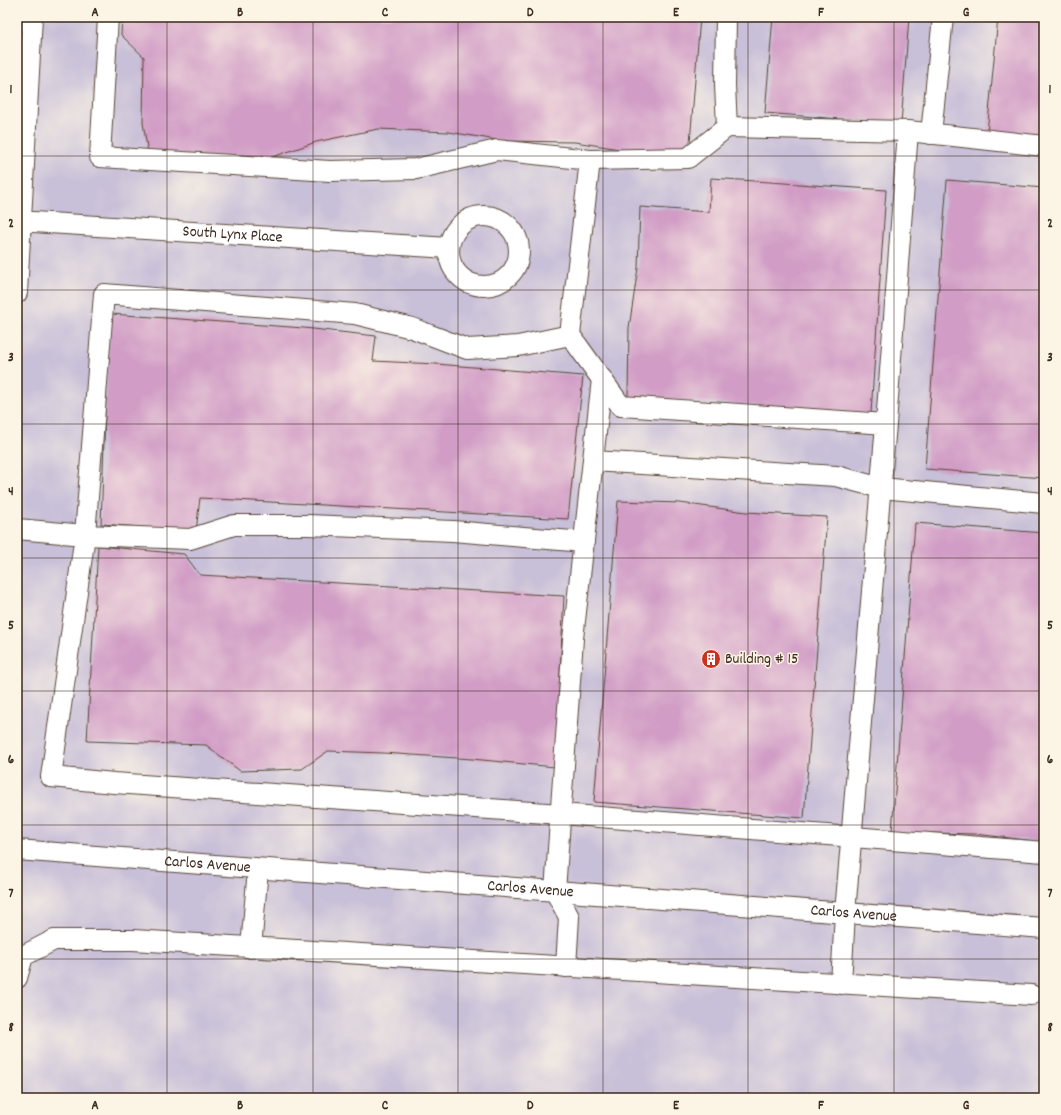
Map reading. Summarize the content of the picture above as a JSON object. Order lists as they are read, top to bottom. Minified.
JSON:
{"streets":{"street":["South Lynx Place","Carlos Avenue"]},"places":{"building":["Building # 15"]},"grid":{"columns":["A","B","C","D","E","F","G"],"rows":["1","2","3","4","5","6","7","8"]}}
